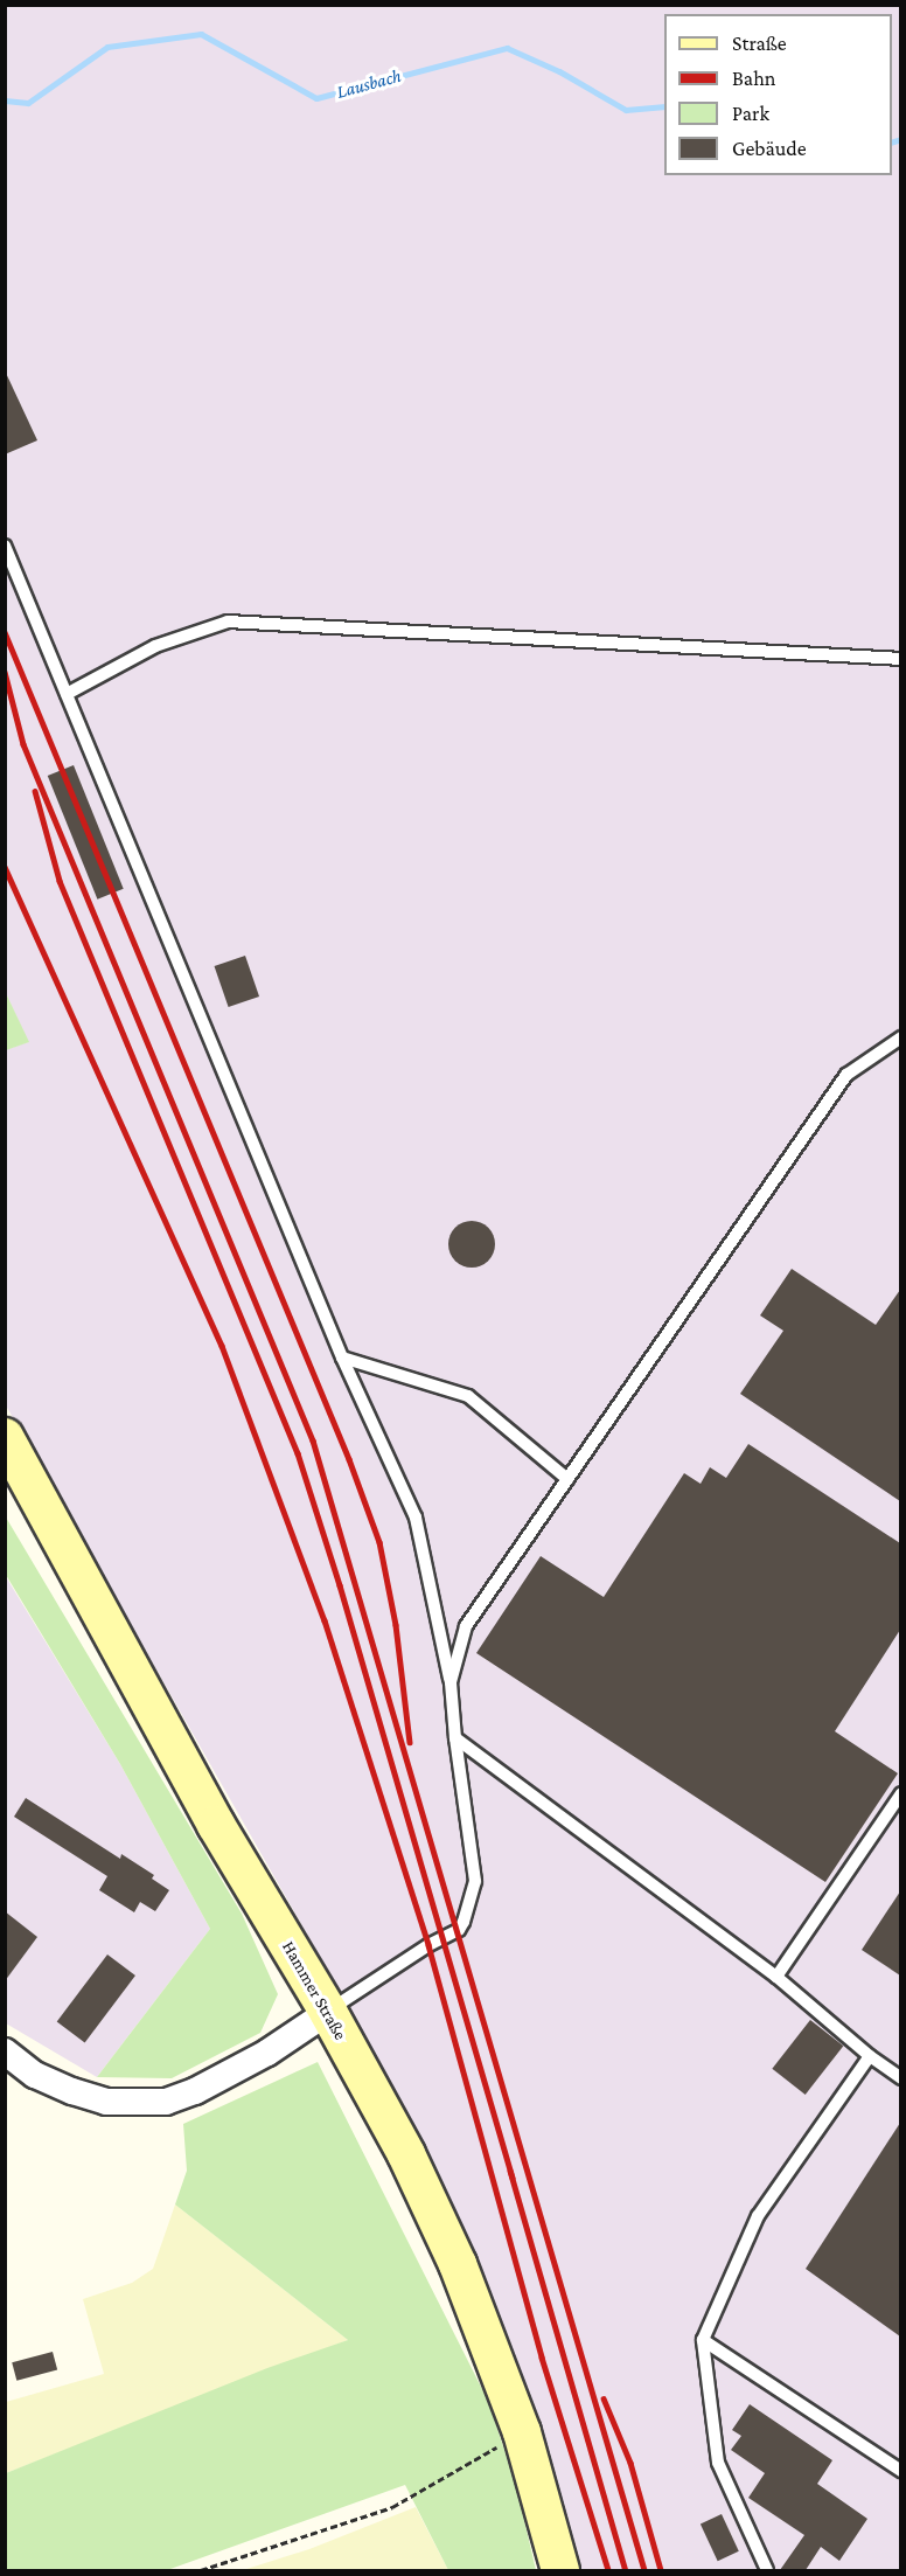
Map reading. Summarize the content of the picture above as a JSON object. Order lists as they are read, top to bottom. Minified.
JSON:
{"streets":{"main road":["Hammer Straße"]},"water":["Lausbach"],"legend":["Straße","Bahn","Park","Gebäude"]}
